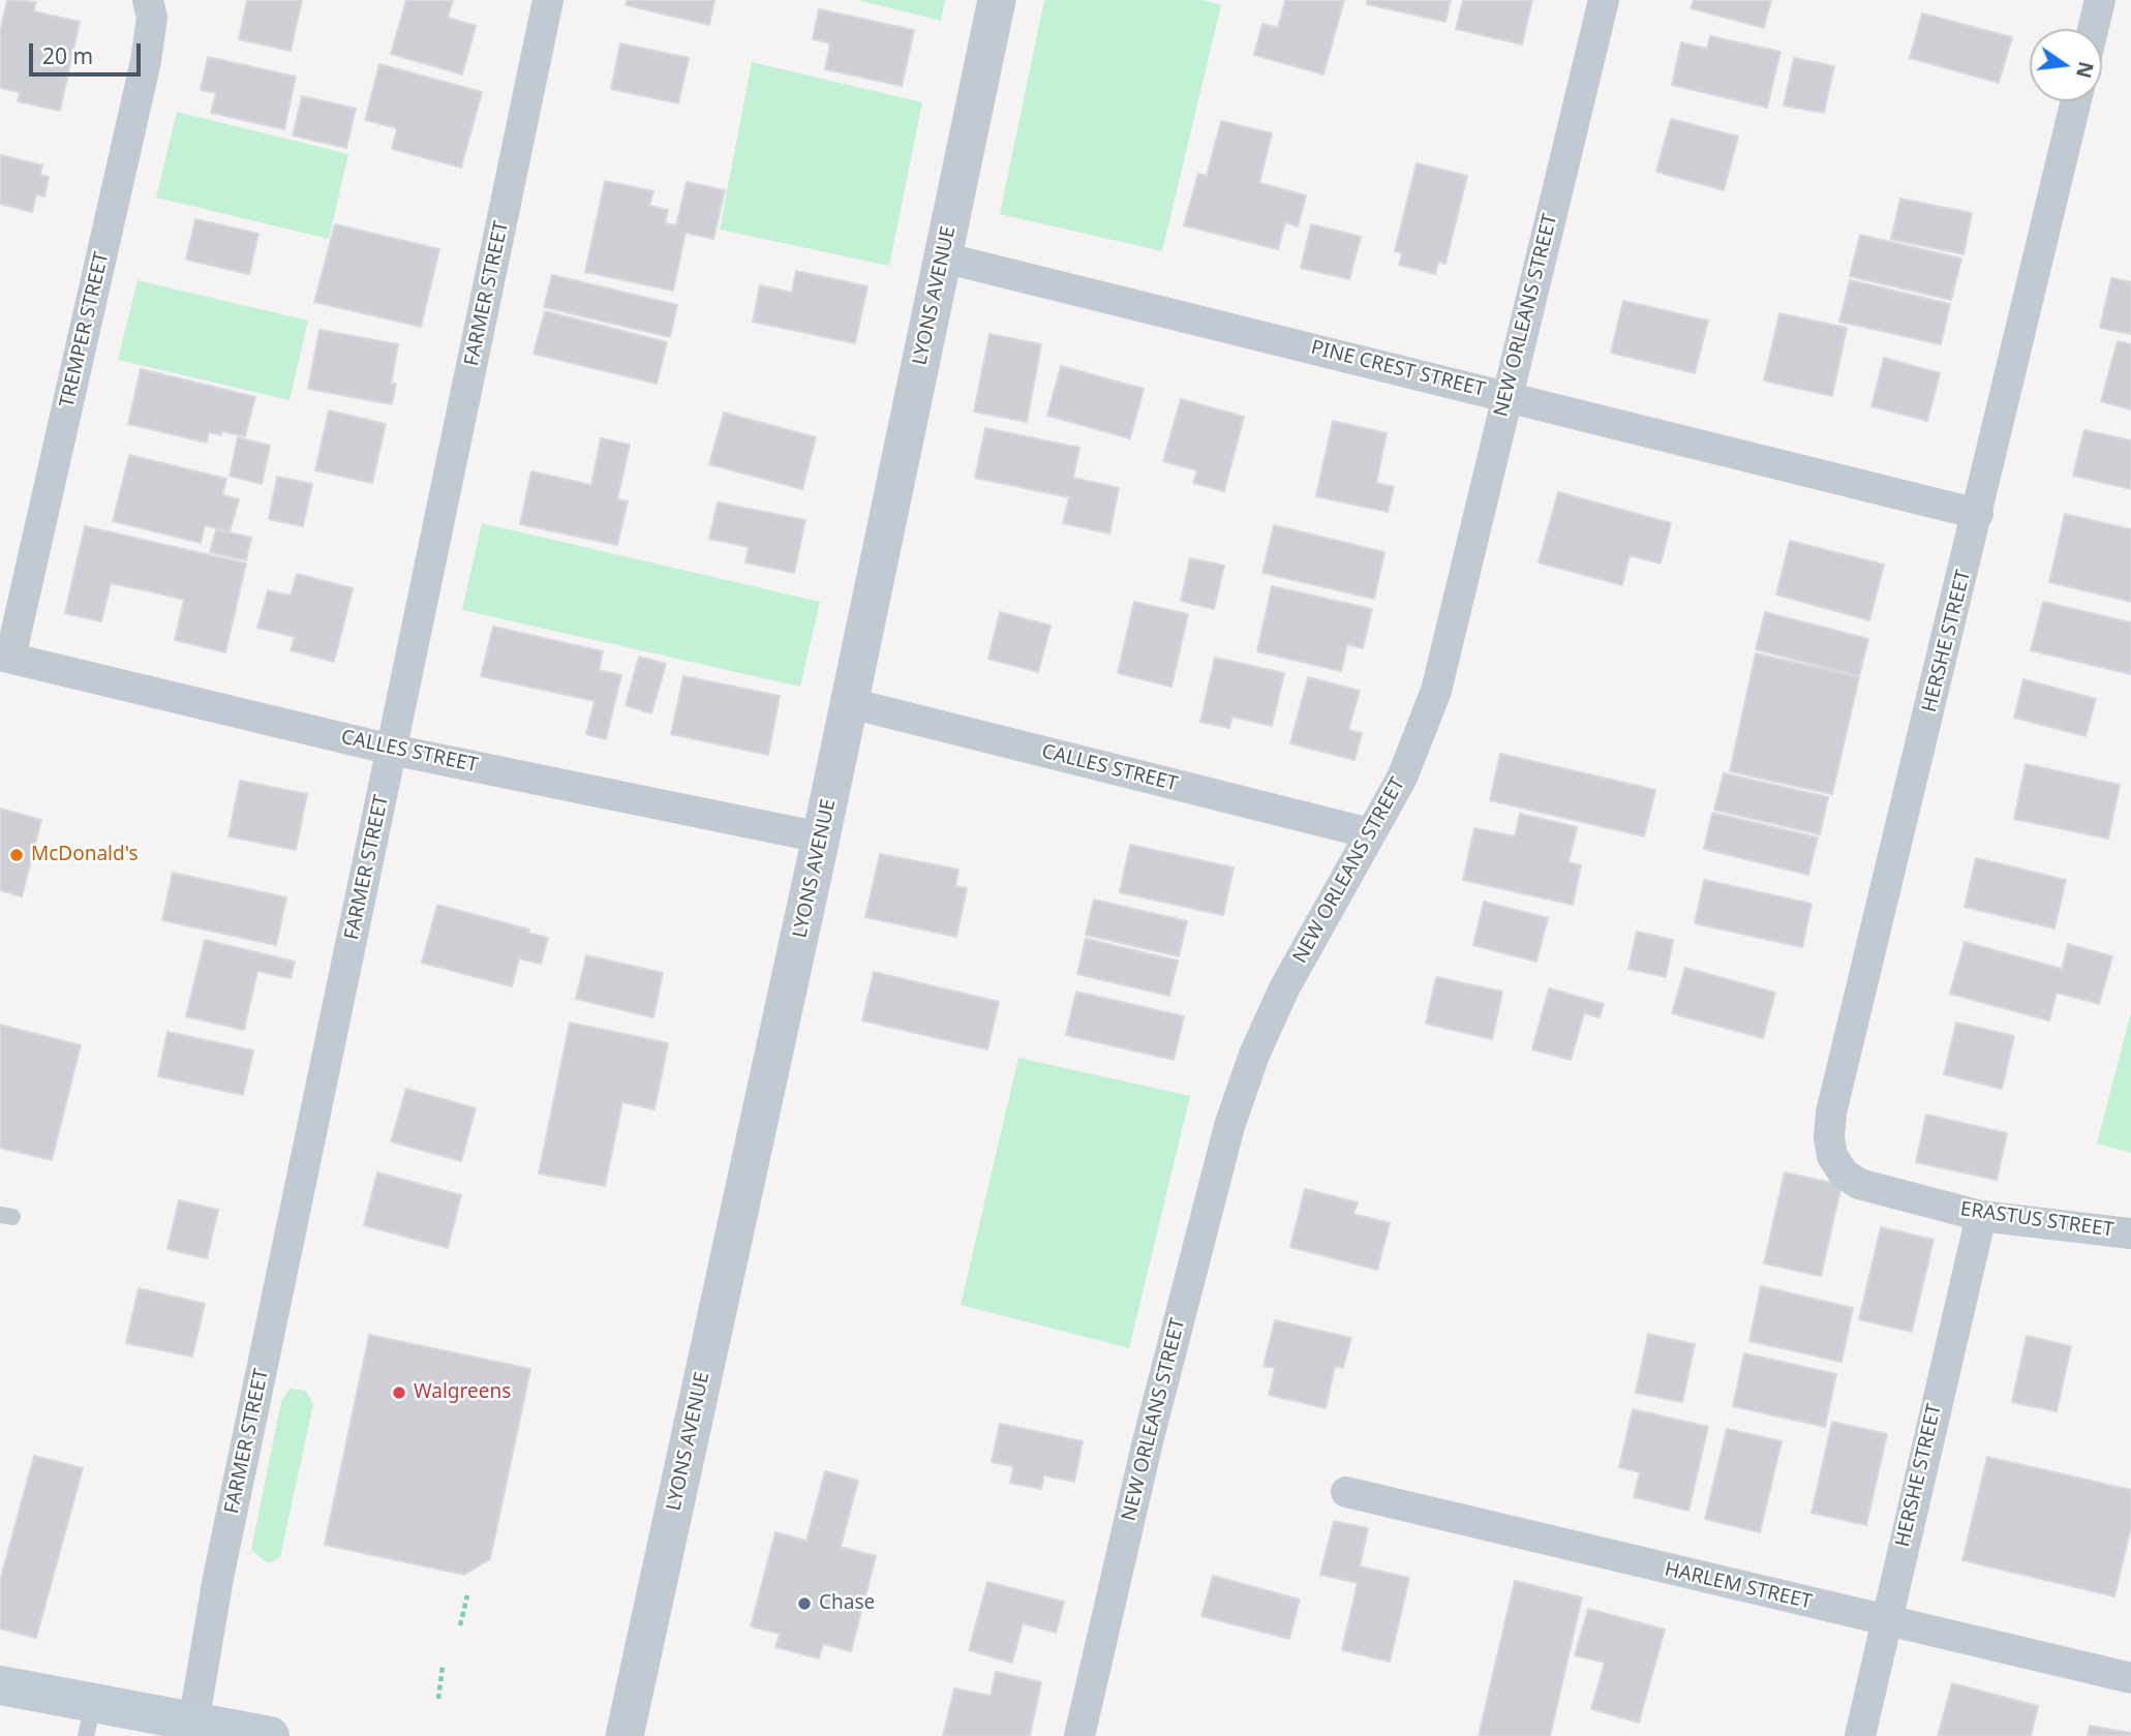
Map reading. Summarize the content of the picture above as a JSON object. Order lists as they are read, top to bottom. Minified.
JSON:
{"streets":{"street":["FARMER STREET","LYONS AVENUE","NEW ORLEANS STREET","TREMPER STREET","PINE CREST STREET","HERSHE STREET","CALLES STREET","ERASTUS STREET","HARLEM STREET"]},"crossings":[["FARMER STREET","CALLES STREET"],["LYONS AVENUE","PINE CREST STREET"],["LYONS AVENUE","CALLES STREET"],["NEW ORLEANS STREET","PINE CREST STREET"],["NEW ORLEANS STREET","CALLES STREET"],["TREMPER STREET","CALLES STREET"],["PINE CREST STREET","HERSHE STREET"],["HERSHE STREET","ERASTUS STREET"],["HERSHE STREET","HARLEM STREET"]],"places":["McDonald's","Walgreens","Chase"],"scale_bar":"20 m","north":"right"}
